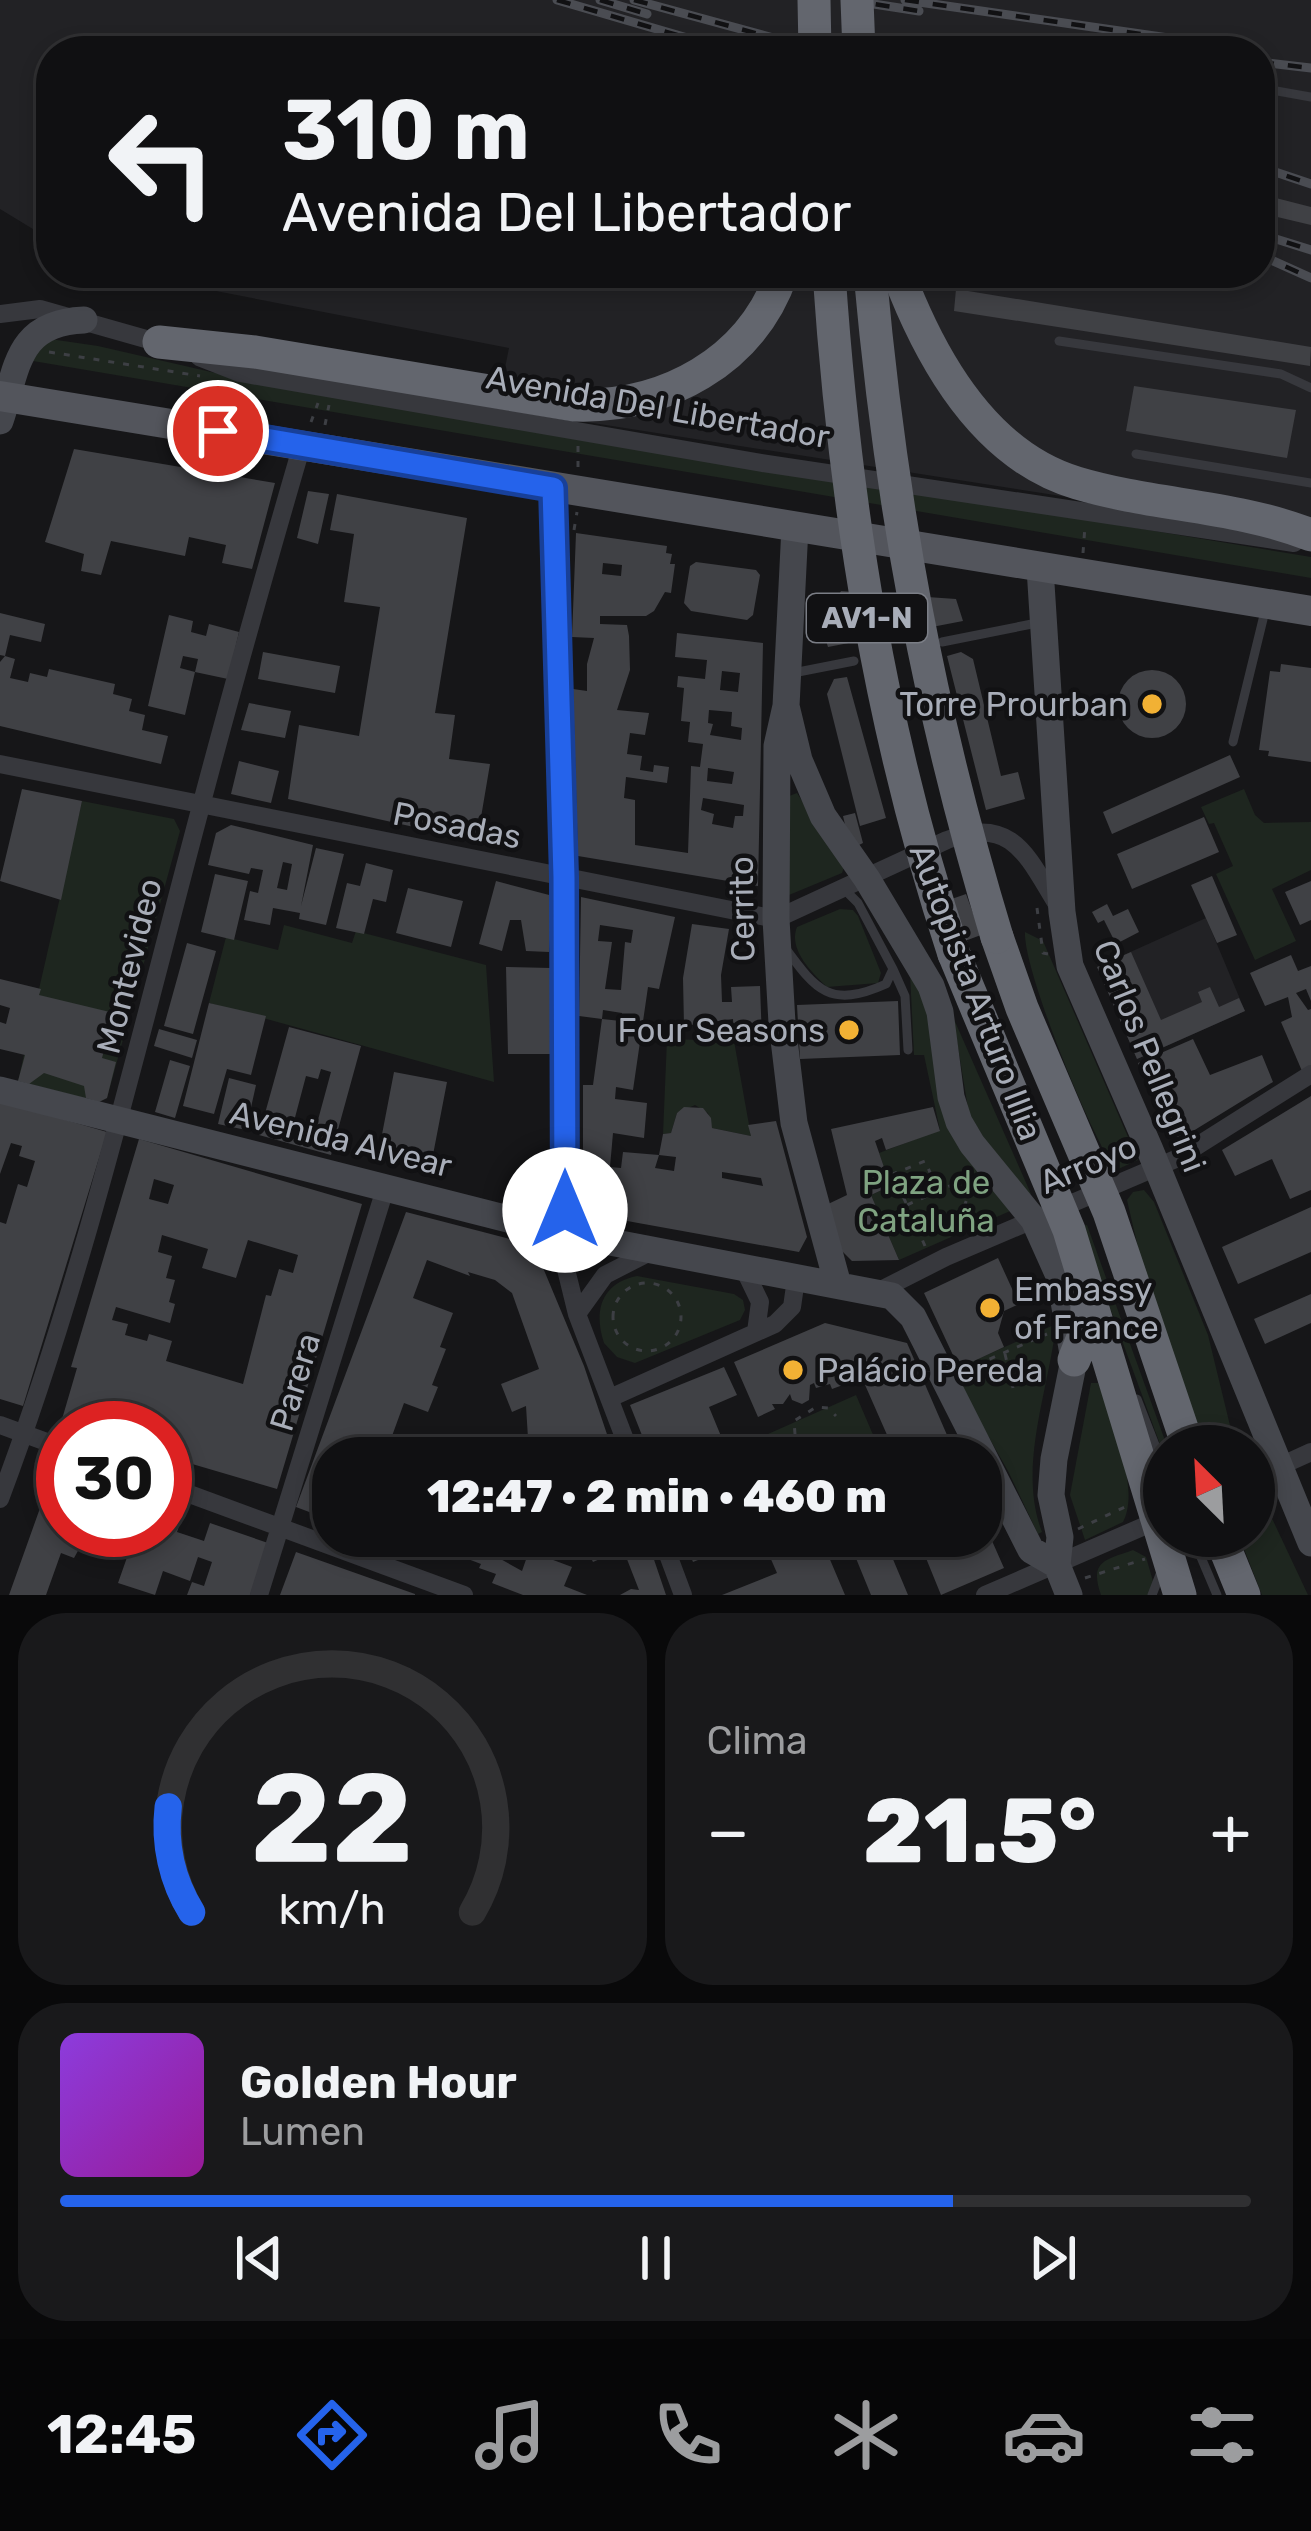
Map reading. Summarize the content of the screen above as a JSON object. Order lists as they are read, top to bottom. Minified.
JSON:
{"streets":{"highway":["AV1-N","Autopista Arturo Illia"],"street":["Avenida Del Libertador","Posadas","Cerrito","Montevideo","Carlos Pellegrini","Avenida Alvear","Arroyo","Parera"]},"crossings":[["Posadas","Cerrito"],["Posadas","Montevideo"],["Cerrito","Avenida Alvear"],["Montevideo","Avenida Alvear"],["Autopista Arturo Illia","Arroyo"],["Carlos Pellegrini","Arroyo"],["Avenida Alvear","Arroyo"],["Avenida Alvear","Parera"]],"parks":["Plaza de Cataluña"],"places":["Torre Prourban","Four Seasons","Embassy of France","Palácio Pereda"],"north":"top left","page":{"turn":["310 m","Avenida Del Libertador"],"limit":"30","trip":"12:47 · 2 min · 460 m","tile":"Clima","heat":["−","21.5°","+"],"song":["Golden Hour","Lumen"],"tabs":"12:45","gauge":["22","km/h"]}}
